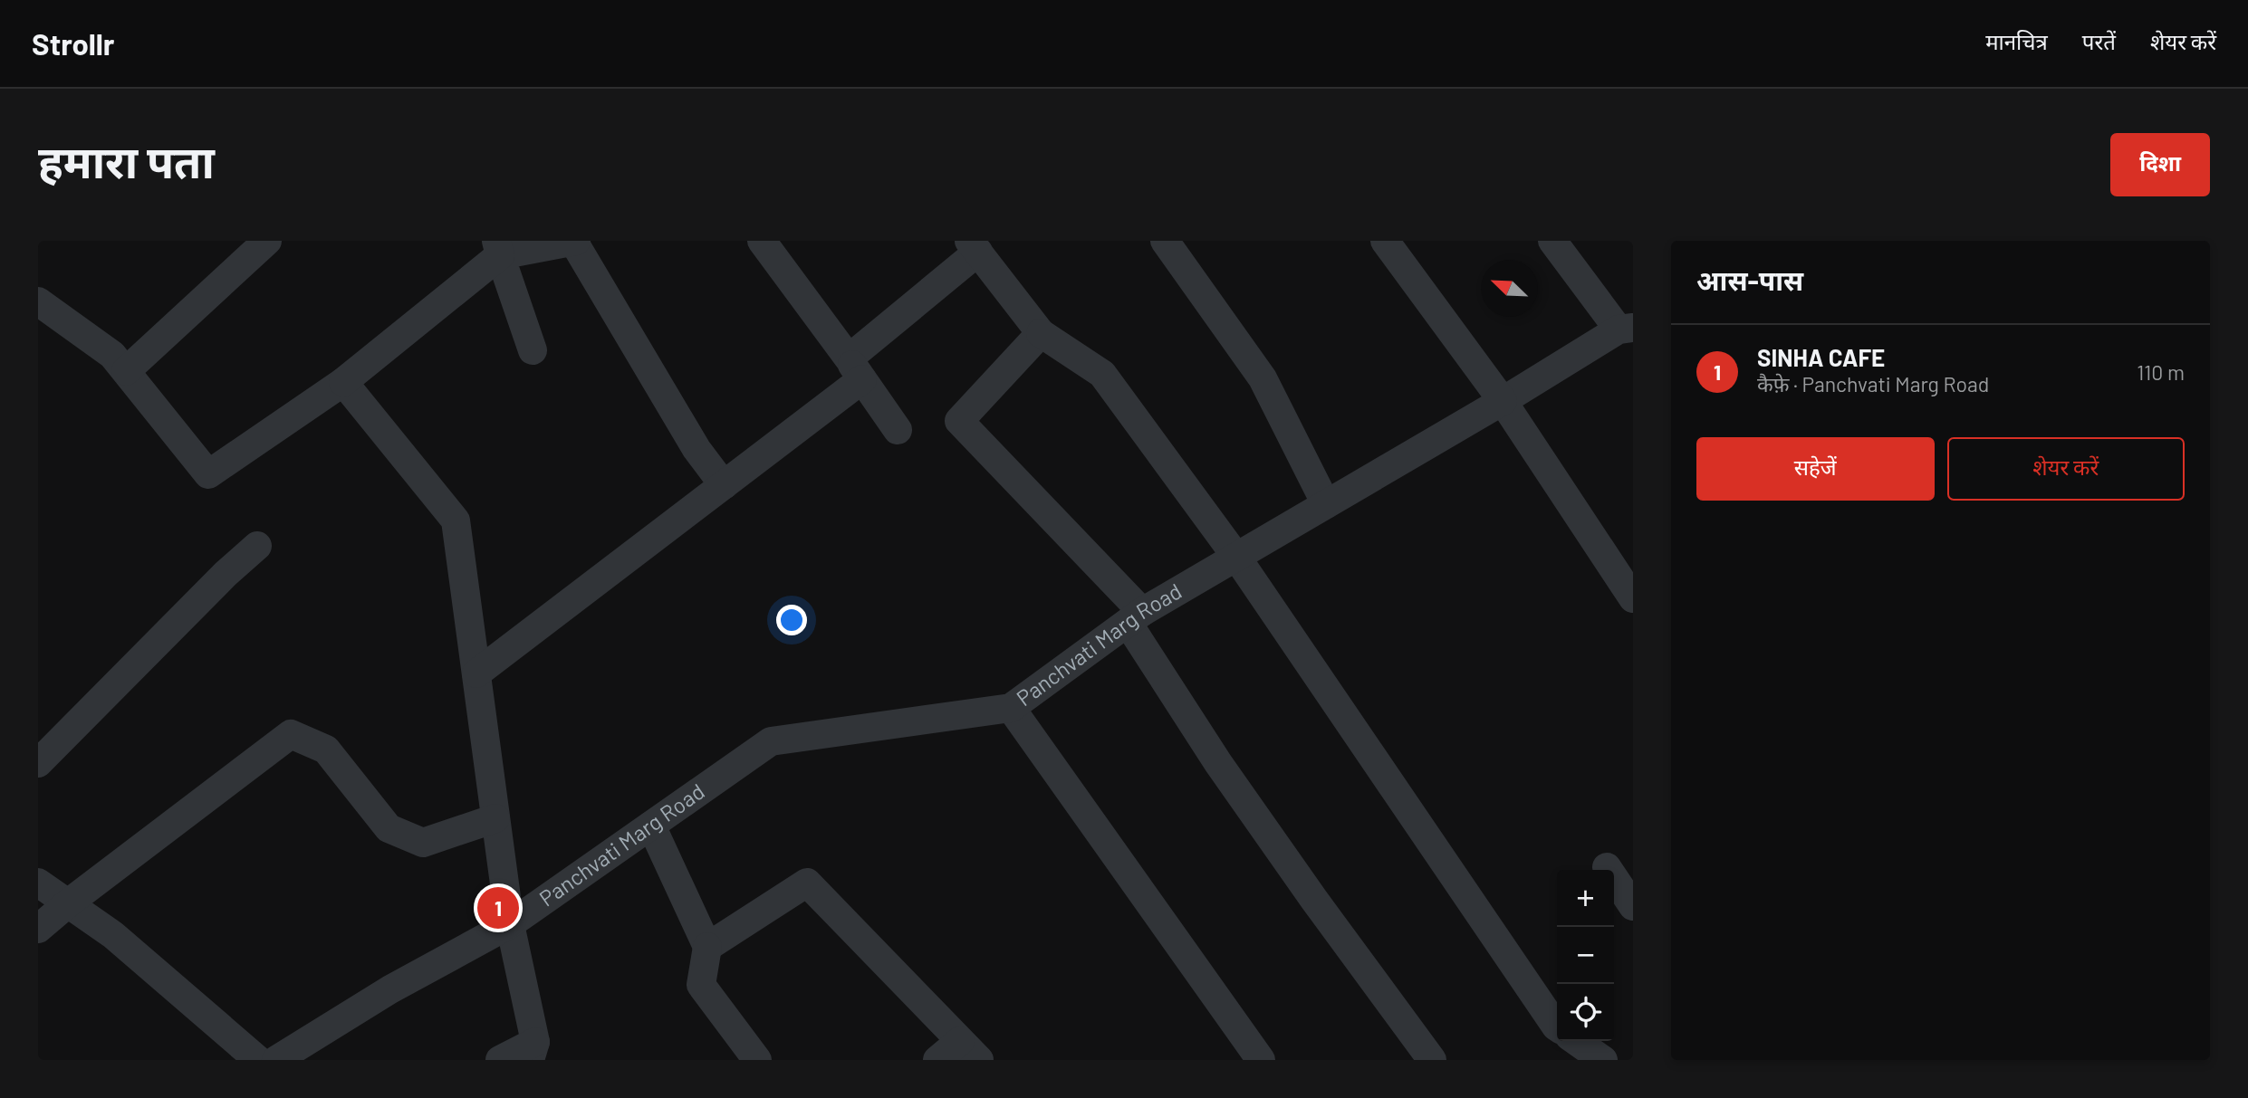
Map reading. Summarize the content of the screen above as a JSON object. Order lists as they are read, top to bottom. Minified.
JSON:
{"streets":{"street":["Panchvati Marg Road"]},"north":"top left","page":{"header":"Strollr","nav":["मानचित्र","परतें","शेयर करें"],"buttons":["दिशा",["सहेजें","शेयर करें"]],"title":"हमारा पता","heading":"आस-पास","list":[{"mark":"1","name":"SINHA CAFE","note":"कैफ़े · Panchvati Marg Road","value":"110 m"}],"map_buttons":["+","−"],"pins":"1"}}
